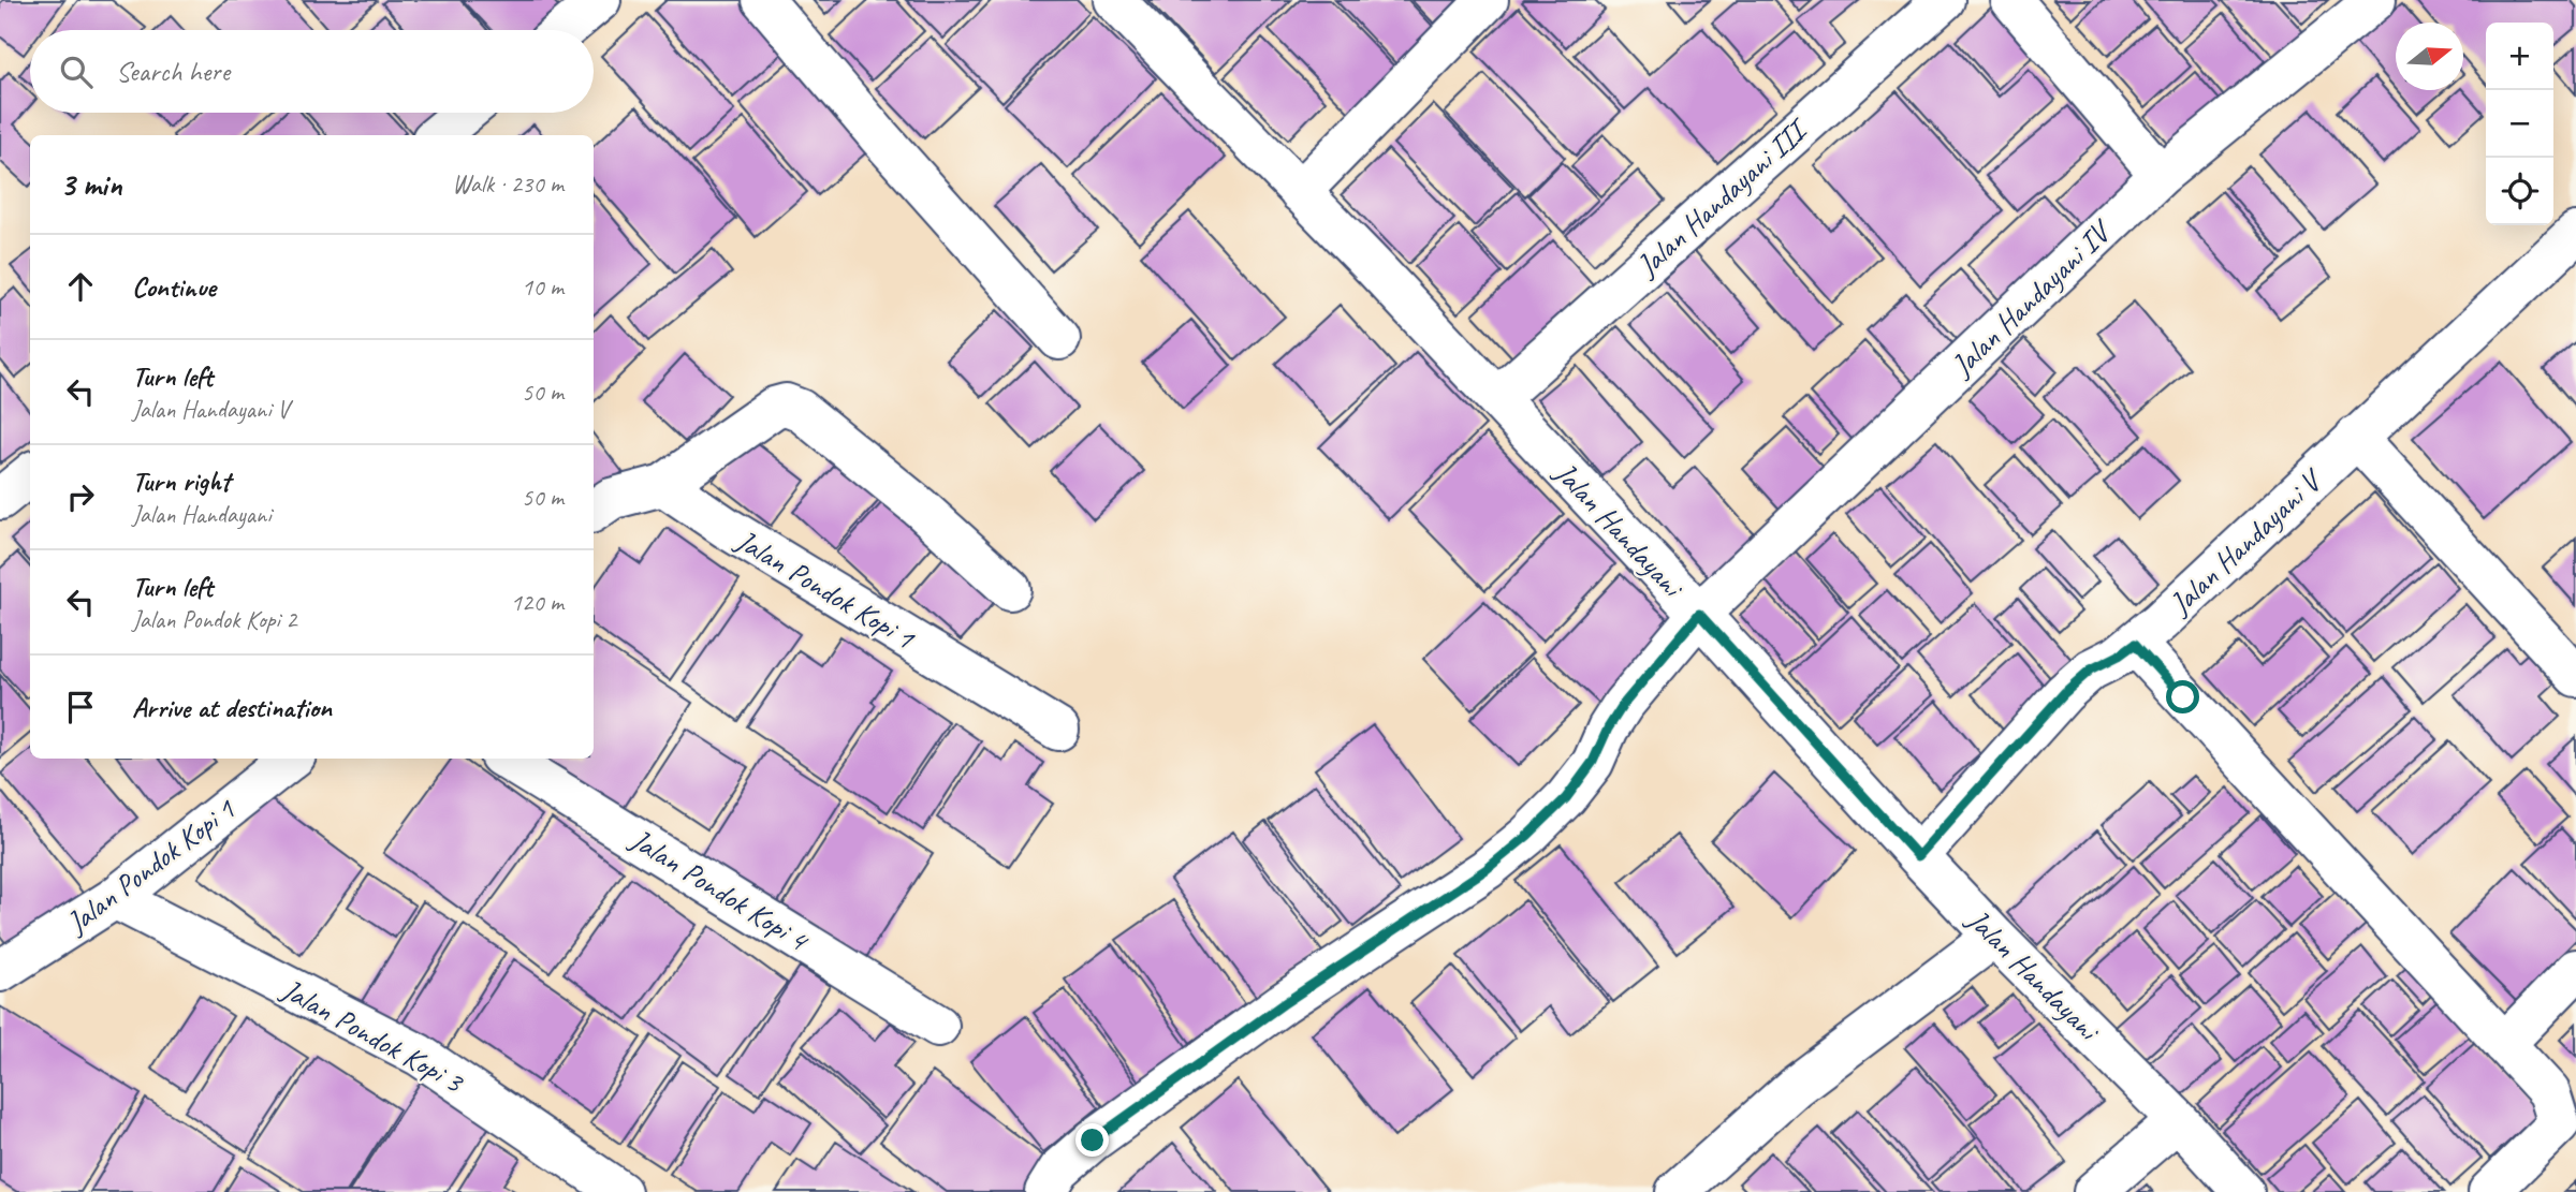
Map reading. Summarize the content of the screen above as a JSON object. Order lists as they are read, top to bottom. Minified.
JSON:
{"streets":{"street":["Jalan Handayani III","Jalan Handayani IV","Jalan Handayani","Jalan Handayani V","Jalan Pondok Kopi 1","Jalan Pondok Kopi 4","Jalan Pondok Kopi 3"]},"crossings":[["Jalan Handayani III","Jalan Handayani"],["Jalan Handayani IV","Jalan Handayani"],["Jalan Handayani","Jalan Handayani V"],["Jalan Pondok Kopi 1","Jalan Pondok Kopi 3"]],"north":"right","page":{"map_buttons":["+","−"],"search":"Search here","heading":["3 min","Walk · 230 m"],"list":[["Continue","10 m"],["Turn left","Jalan Handayani V","50 m"],["Turn right","Jalan Handayani","50 m"],["Turn left","Jalan Pondok Kopi 2","120 m"],"Arrive at destination"]}}
